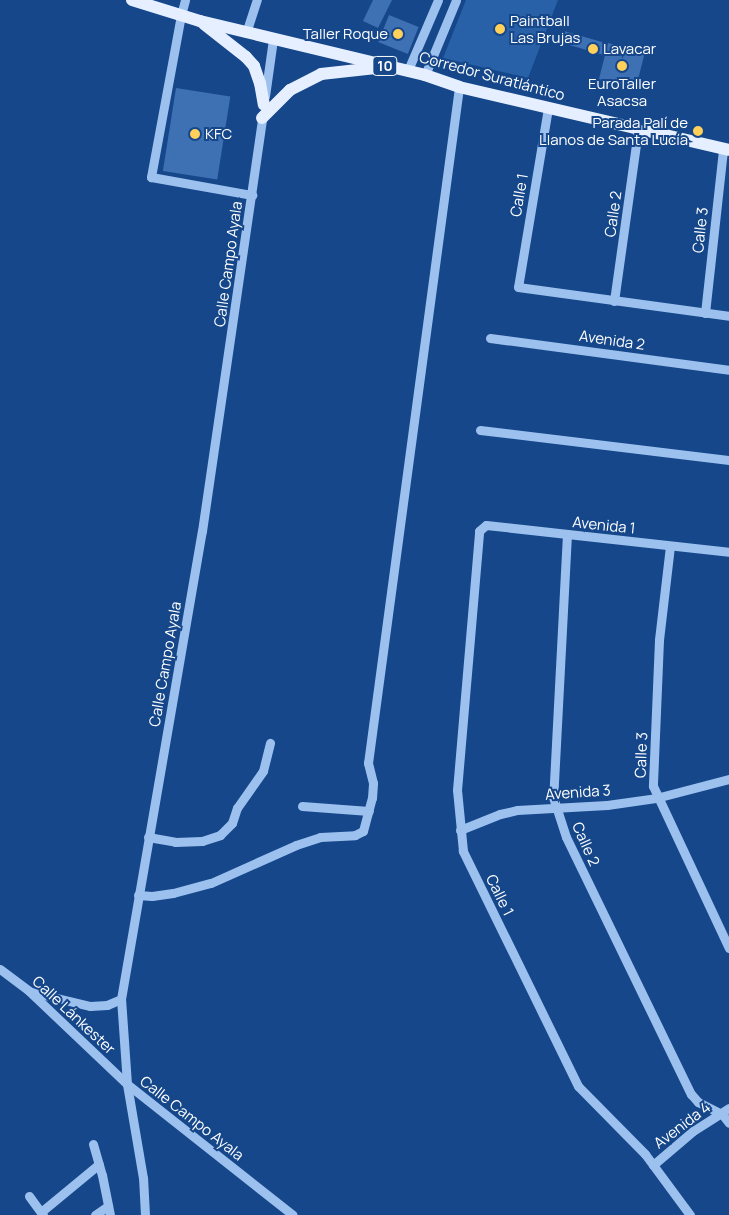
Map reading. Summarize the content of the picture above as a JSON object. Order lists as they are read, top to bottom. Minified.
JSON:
{"streets":{"main road":["10","Corredor Suratlántico"],"street":["Calle 1","Calle 2","Calle 3","Calle Campo Ayala","Avenida 2","Avenida 1","Avenida 3","Calle Lánkester","Avenida 4"]},"crossings":[["Corredor Suratlántico","Calle 1"],["Corredor Suratlántico","Calle 2"],["Corredor Suratlántico","Calle 3"],["Corredor Suratlántico","Calle Campo Ayala"],["Calle 1","Calle 2"],["Calle 1","Avenida 1"],["Calle 1","Avenida 3"],["Calle 1","Avenida 4"],["Calle 2","Avenida 1"],["Calle 2","Avenida 3"],["Calle 2","Avenida 4"],["Calle 3","Avenida 1"],["Calle 3","Avenida 3"],["Calle Campo Ayala","Calle Lánkester"]],"places":["Paintball Las Brujas","Taller Roque","Lavacar","EuroTaller Asacsa","Parada Palí de Llanos de Santa Lucía","KFC"]}
